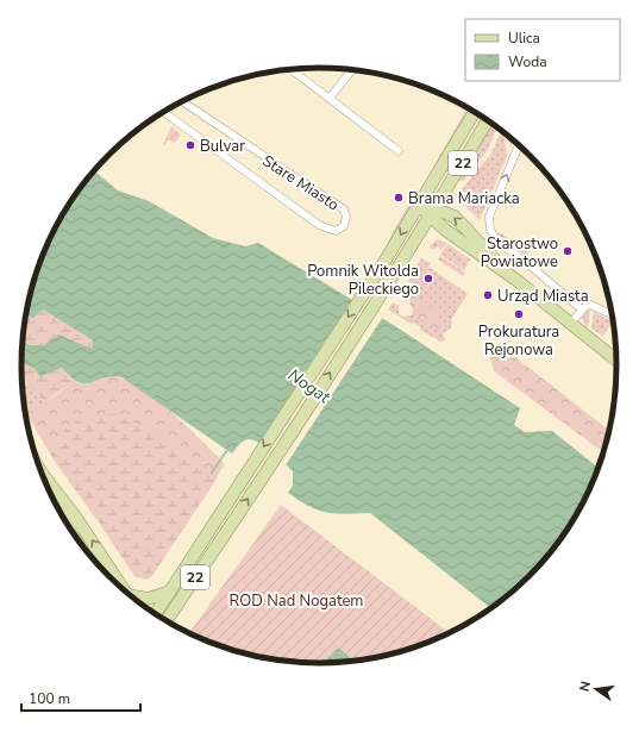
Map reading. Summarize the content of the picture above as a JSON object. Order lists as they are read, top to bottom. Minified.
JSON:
{"streets":{"main road":["22"],"street":["Stare Miasto"]},"water":["Nogat"],"parks":["ROD Nad Nogatem"],"places":["Bulvar","Brama Mariacka","Starostwo Powiatowe","Pomnik Witolda Pileckiego","Urząd Miasta","Prokuratura Rejonowa"],"legend":["Ulica","Woda"],"scale_bar":"100 m","north":"left"}
